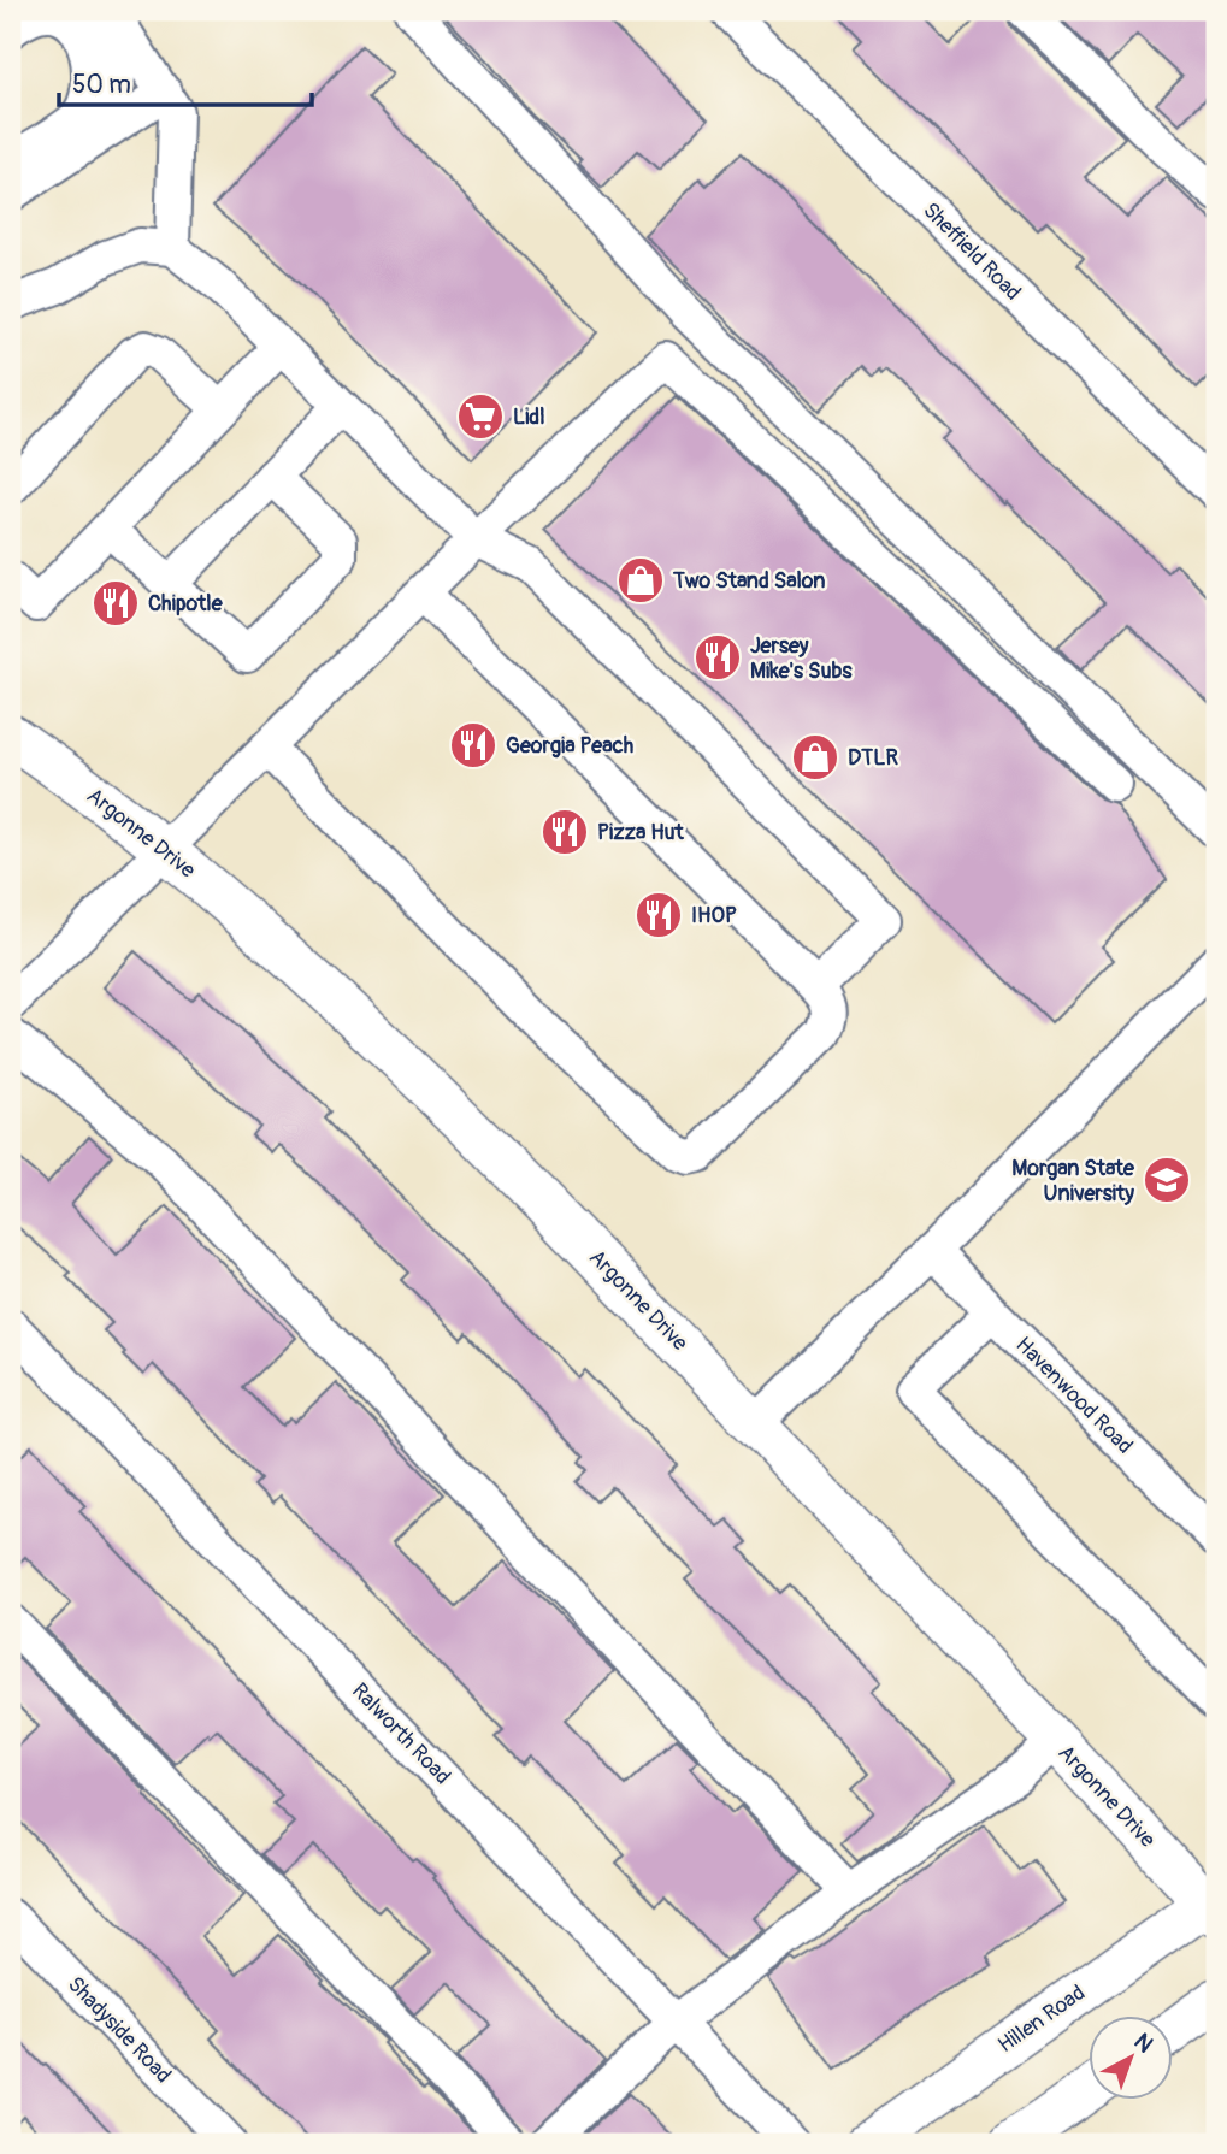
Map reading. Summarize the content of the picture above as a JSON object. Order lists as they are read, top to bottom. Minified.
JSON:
{"streets":{"main road":["Argonne Drive","Hillen Road"],"street":["Sheffield Road","Havenwood Road","Ralworth Road","Shadyside Road"]},"crossings":[["Argonne Drive","Hillen Road"]],"places":{"supermarket":["Lidl"],"shop":["Two Stand Salon","DTLR"],"restaurant":["Chipotle","Jersey Mike's Subs","Georgia Peach","Pizza Hut","IHOP"],"school or university":["Morgan State University"]},"scale_bar":"50 m","north":"top right"}
